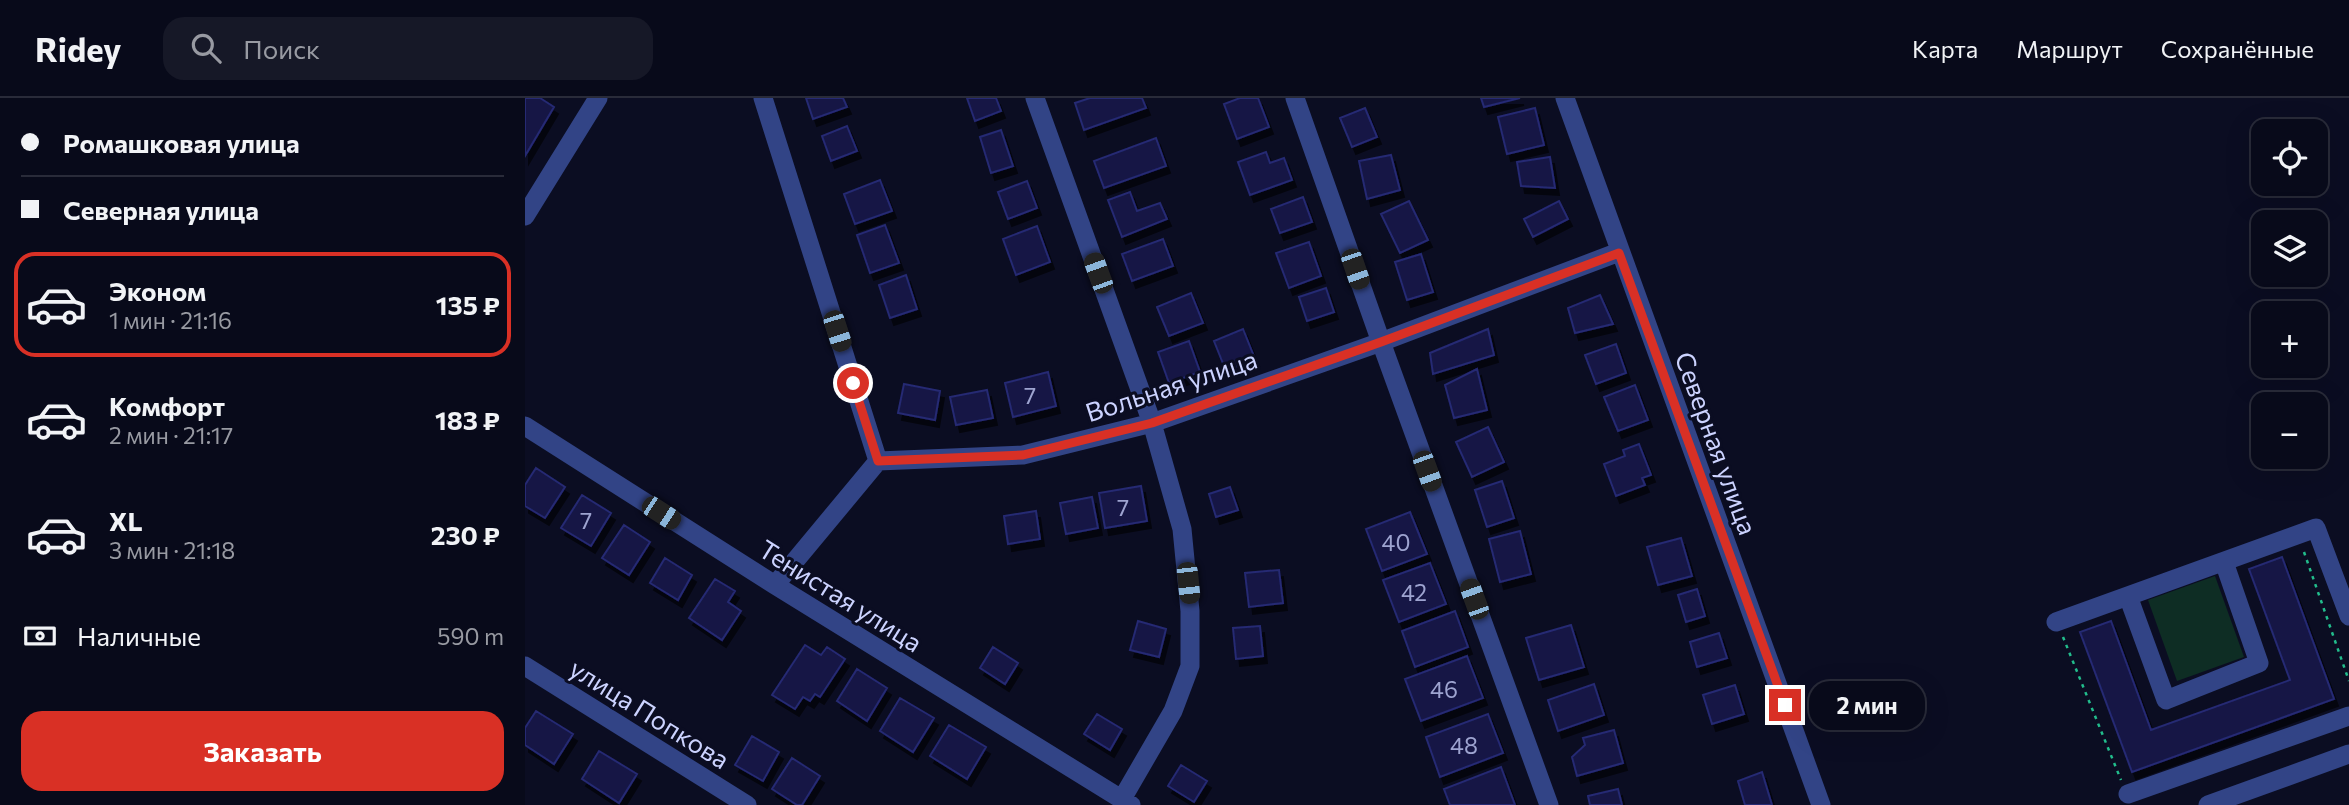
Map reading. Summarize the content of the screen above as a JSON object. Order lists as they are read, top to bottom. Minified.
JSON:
{"streets":{"street":["Вольная улица","Северная улица","Тенистая улица","улица Попкова"]},"crossings":[["Вольная улица","Северная улица"]],"house_numbers":["7","7","7","40","42","46","48"],"page":{"header":"Ridey","search":"Поиск","nav":["Карта","Маршрут","Сохранённые"],"banner":["Ромашковая улица","Северная улица"],"map_buttons":["+","−"],"list":[{"name":"Эконом","note":"1 мин · 21:16","value":"135 ₽"},{"name":"Комфорт","note":"2 мин · 21:17","value":"183 ₽"},{"name":"XL","note":"3 мин · 21:18","value":"230 ₽"}],"pay":["Наличные","590 m"],"bubble":"2 мин","buttons":"Заказать"}}
